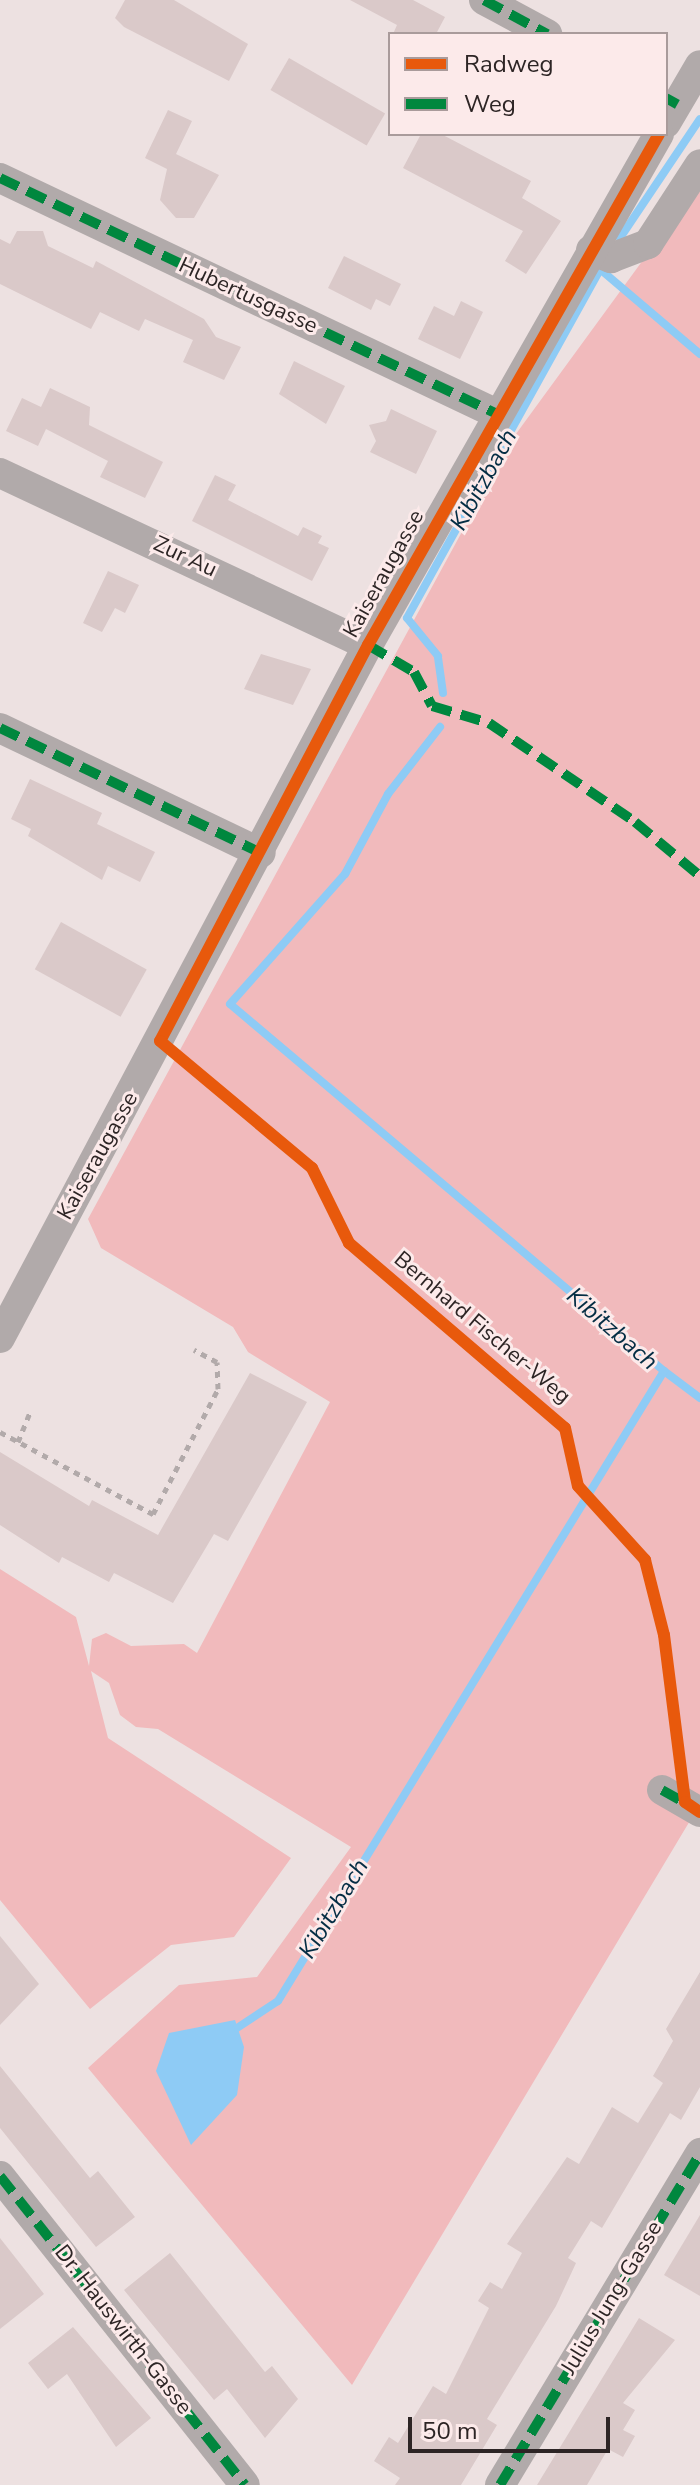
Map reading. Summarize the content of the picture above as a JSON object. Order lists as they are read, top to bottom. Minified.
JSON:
{"streets":{"street":["Hubertusgasse","Zur Au","Kaiseraugasse","Julius Jung-Gasse","Dr. Hauswirth-Gasse"],"cycle path":["Bernhard Fischer-Weg"]},"crossings":[["Hubertusgasse","Kaiseraugasse"],["Zur Au","Kaiseraugasse"]],"water":["Kibitzbach"],"legend":["Radweg","Weg"],"scale_bar":"50 m"}
